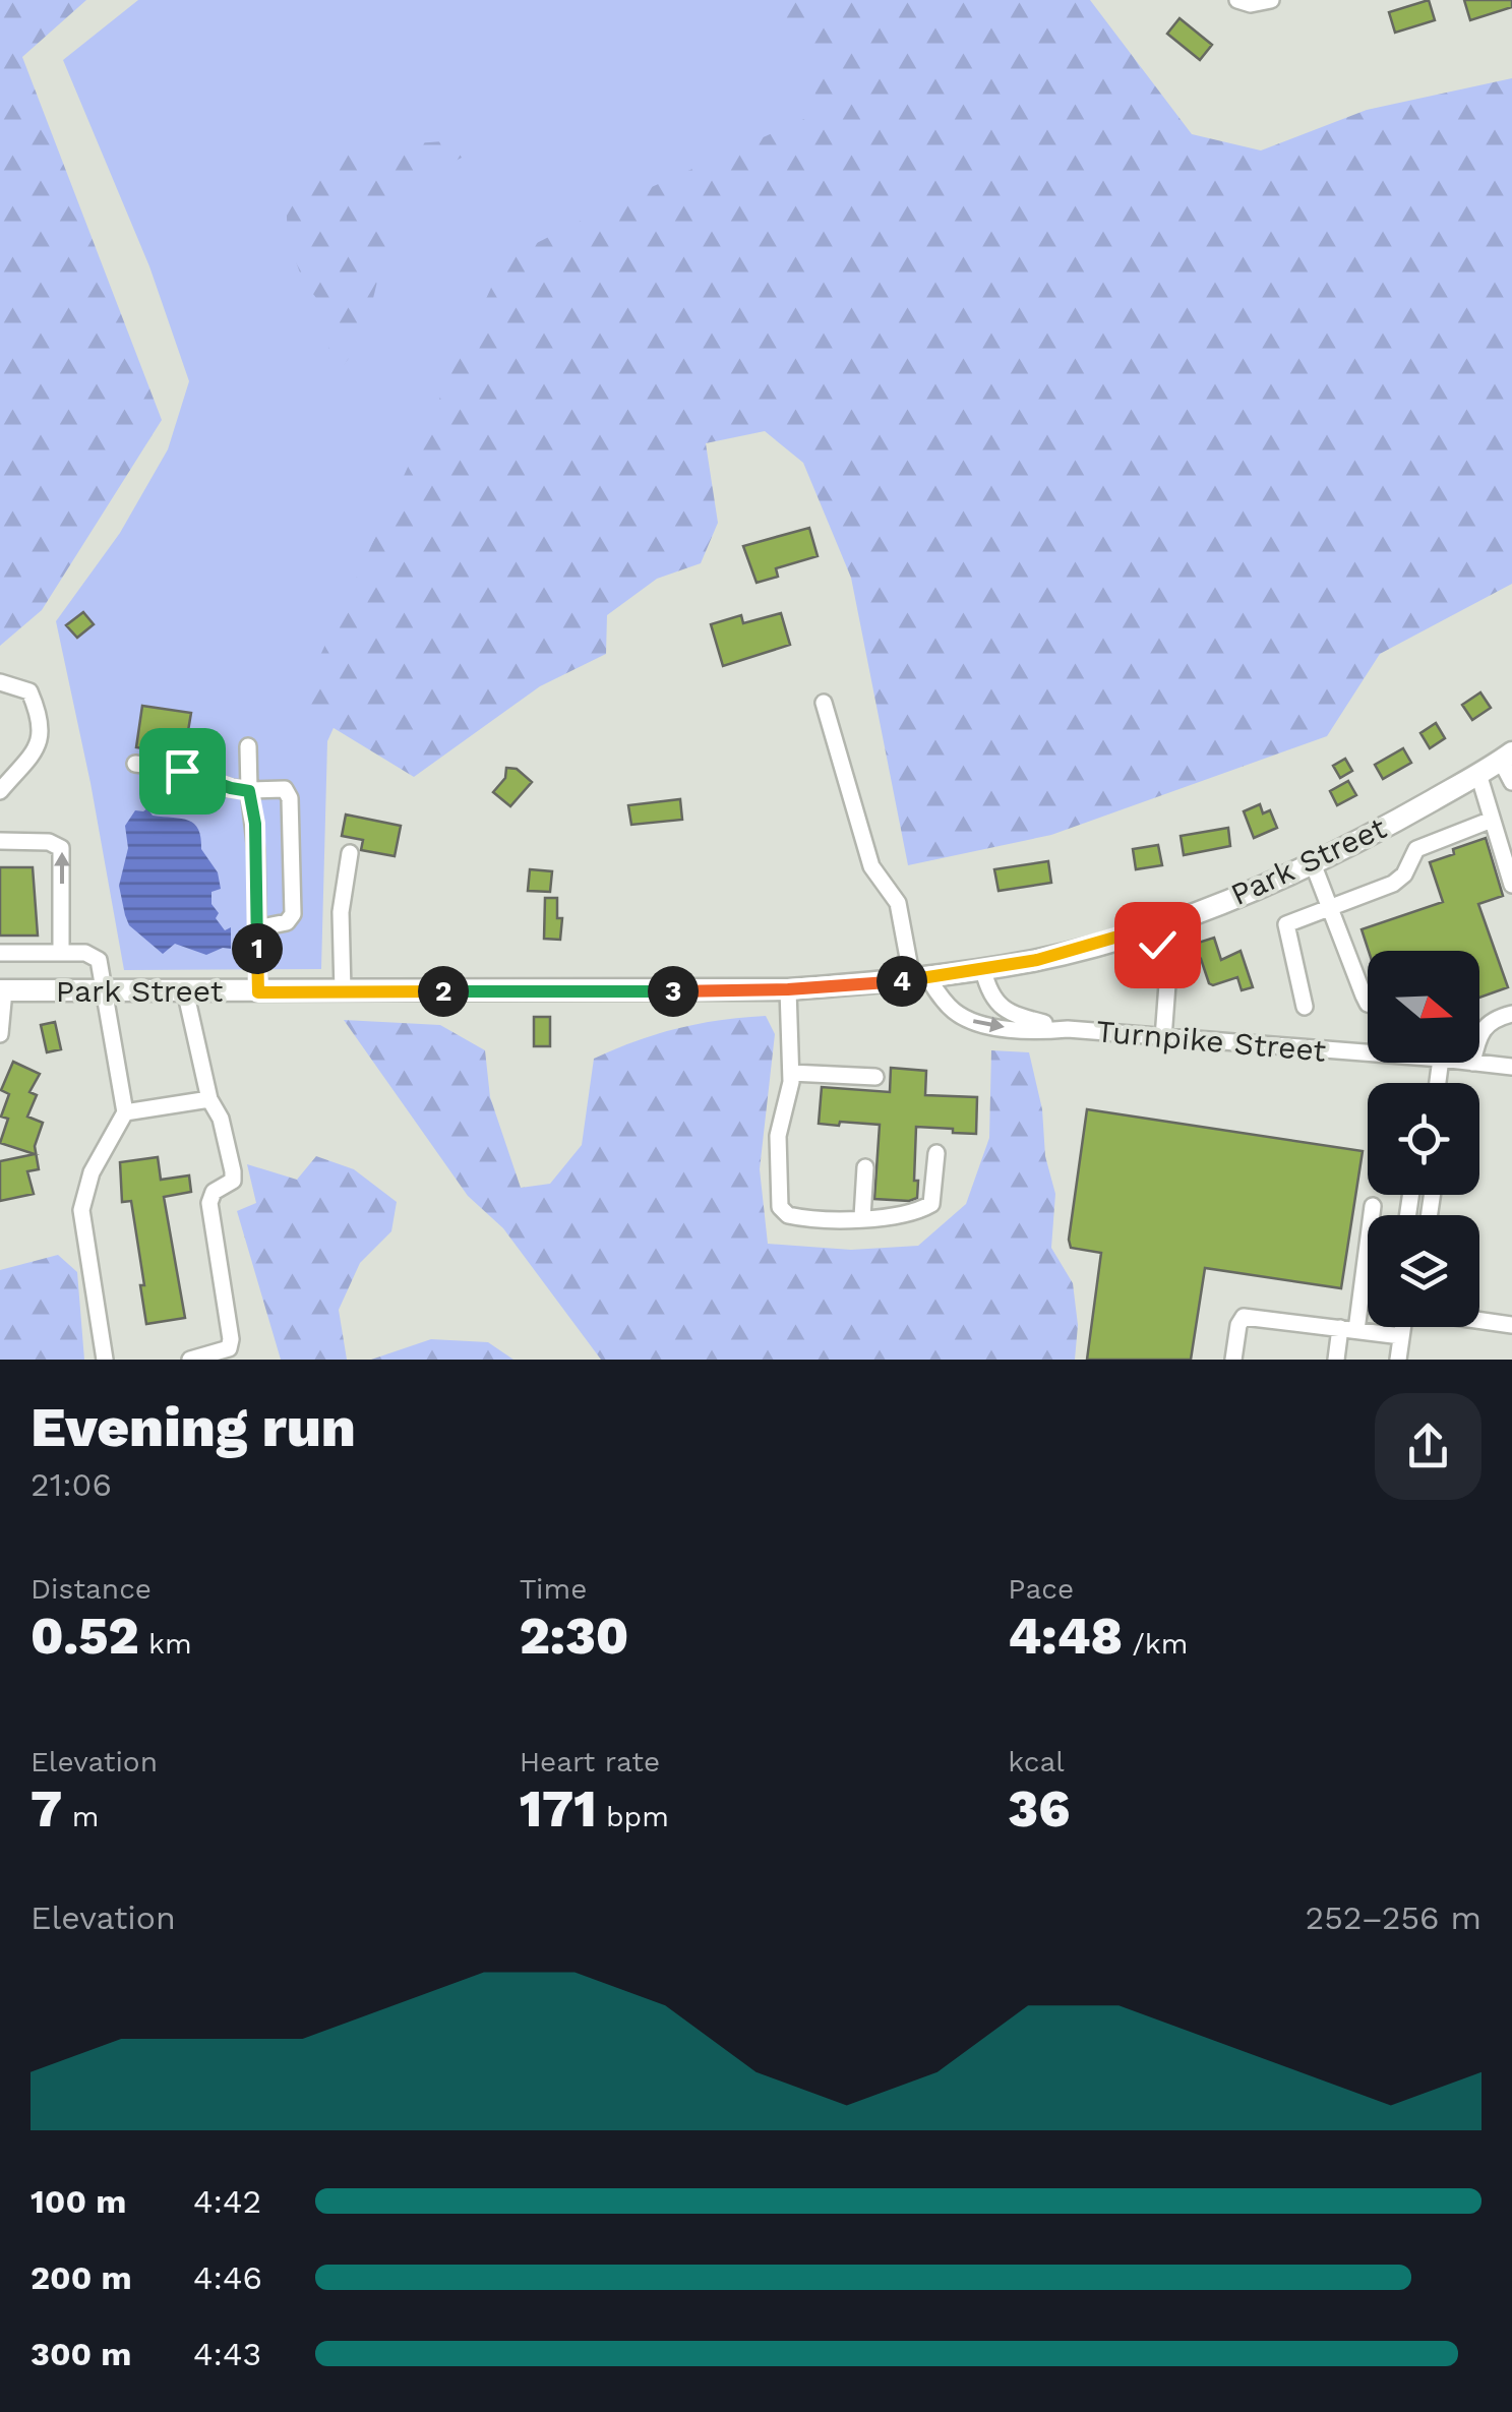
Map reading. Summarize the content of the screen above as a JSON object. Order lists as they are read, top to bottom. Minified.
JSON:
{"streets":{"main road":["Park Street"],"street":["Turnpike Street"]},"crossings":[["Park Street","Turnpike Street"]],"north":"right","page":{"pins":["1","4","2","3"],"heading":["Evening run","21:06"],"stats":[["Distance","0.52 km"],["Time","2:30"],["Pace","4:48 /km"],["Elevation","7 m"],["Heart rate","171 bpm"],["kcal","36"]],"chart":["Elevation","252–256 m"],"list":[{"name":"100 m","note":"4:42"},{"name":"200 m","note":"4:46"},{"name":"300 m","note":"4:43"}]}}
